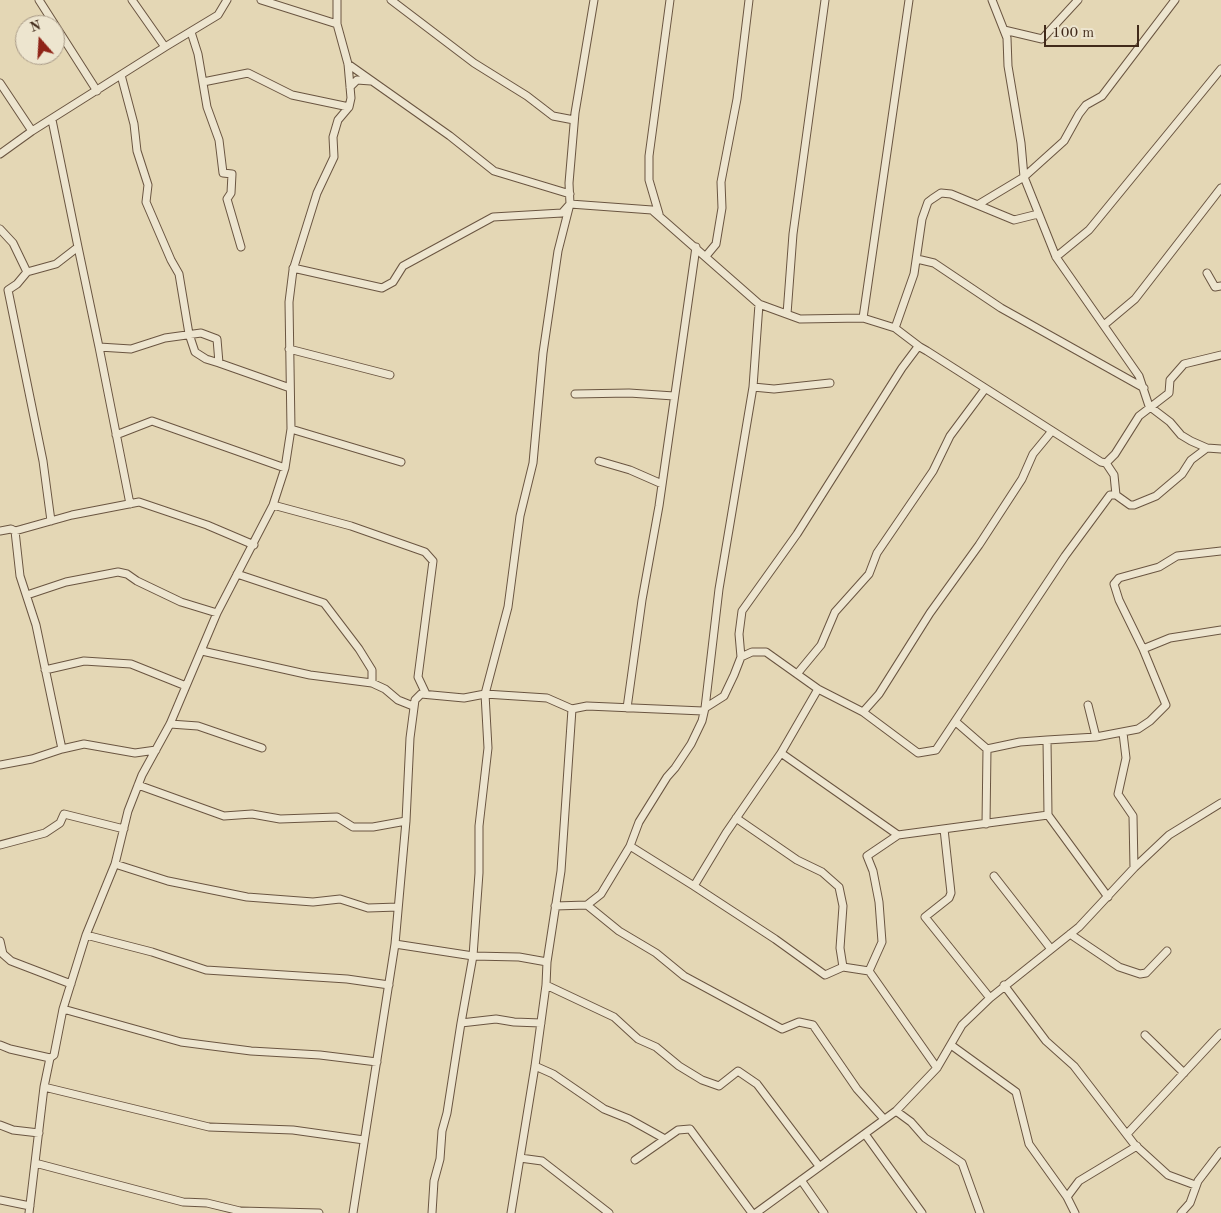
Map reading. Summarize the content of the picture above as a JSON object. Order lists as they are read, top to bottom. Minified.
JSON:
{"scale_bar":"100 m","north":"top"}
